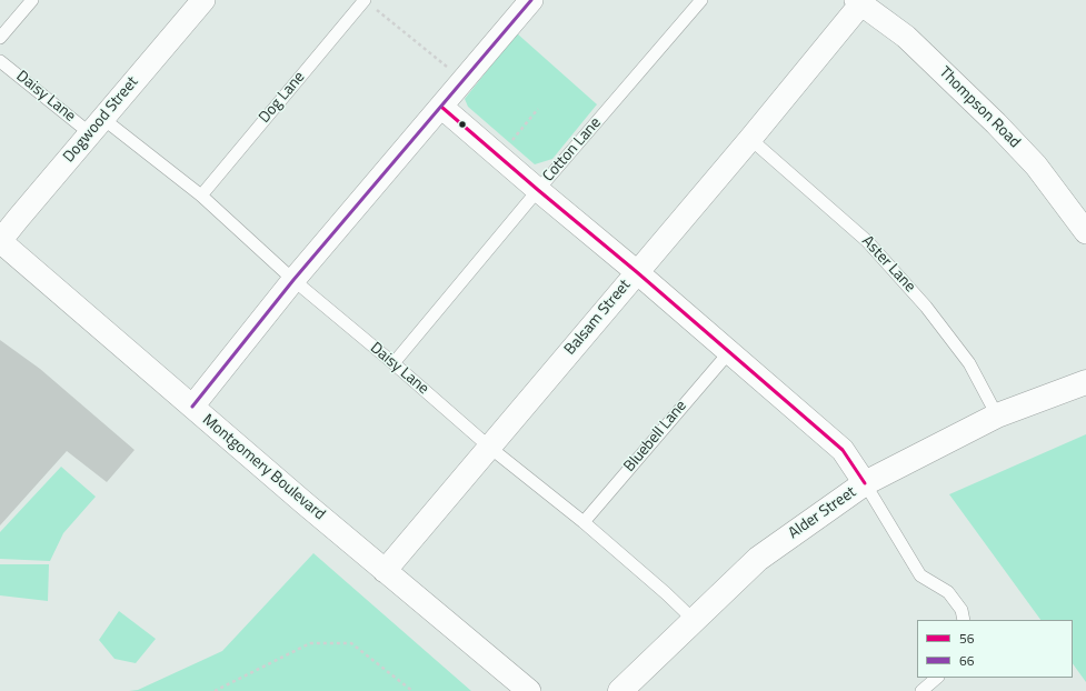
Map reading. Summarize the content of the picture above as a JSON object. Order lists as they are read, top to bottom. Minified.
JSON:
{"streets":{"street":["Thompson Road","Dogwood Street","Balsam Street","Montgomery Boulevard","Alder Street"],"lane":["Daisy Lane","Dog Lane","Cotton Lane","Aster Lane","Bluebell Lane"]},"crossings":[["Daisy Lane","Dog Lane"],["Daisy Lane","Dogwood Street"],["Daisy Lane","Cotton Lane"],["Daisy Lane","Balsam Street"],["Daisy Lane","Bluebell Lane"],["Daisy Lane","Alder Street"],["Thompson Road","Balsam Street"],["Dogwood Street","Montgomery Boulevard"],["Aster Lane","Balsam Street"],["Aster Lane","Alder Street"],["Balsam Street","Montgomery Boulevard"]],"lines":["transit line 66","transit line 56"],"legend":["56","66"]}
